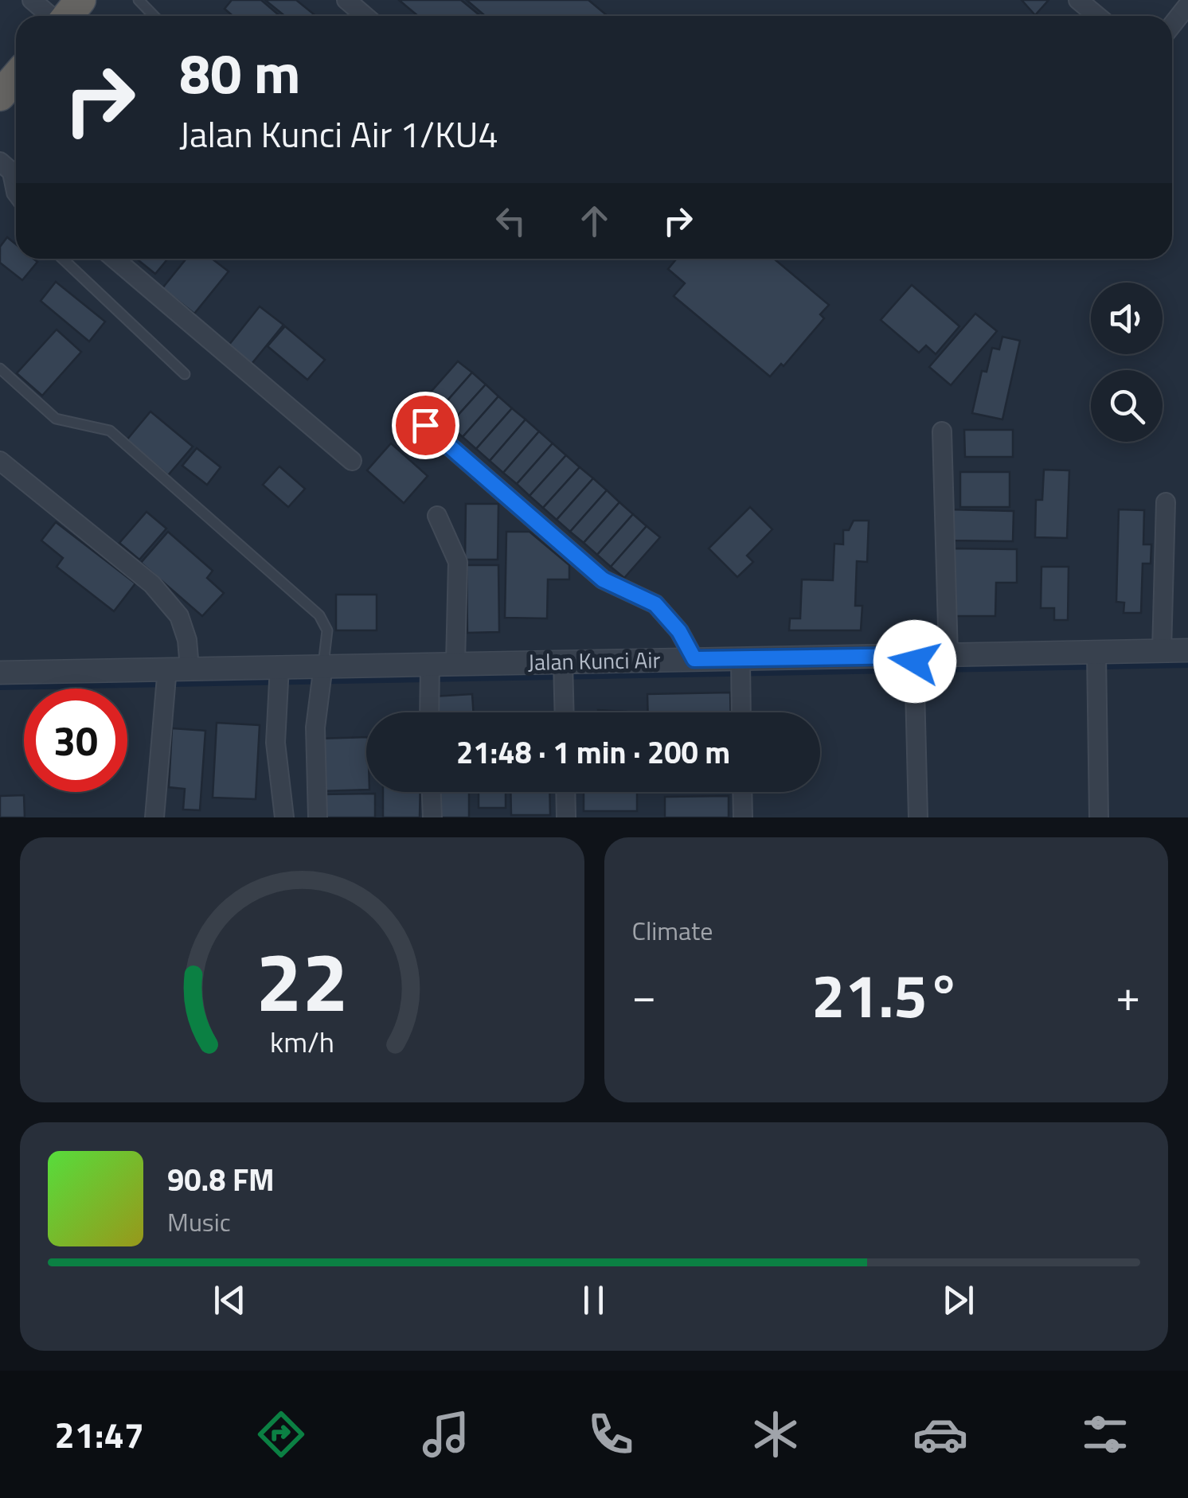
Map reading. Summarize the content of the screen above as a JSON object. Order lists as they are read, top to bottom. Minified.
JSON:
{"streets":{"street":["Jalan Kunci Air"]},"page":{"turn":["80 m","Jalan Kunci Air 1/KU4"],"limit":"30","trip":"21:48 · 1 min · 200 m","tile":"Climate","heat":["−","21.5°","+"],"song":["90.8 FM","Music"],"tabs":"21:47","gauge":["22","km/h"]}}
